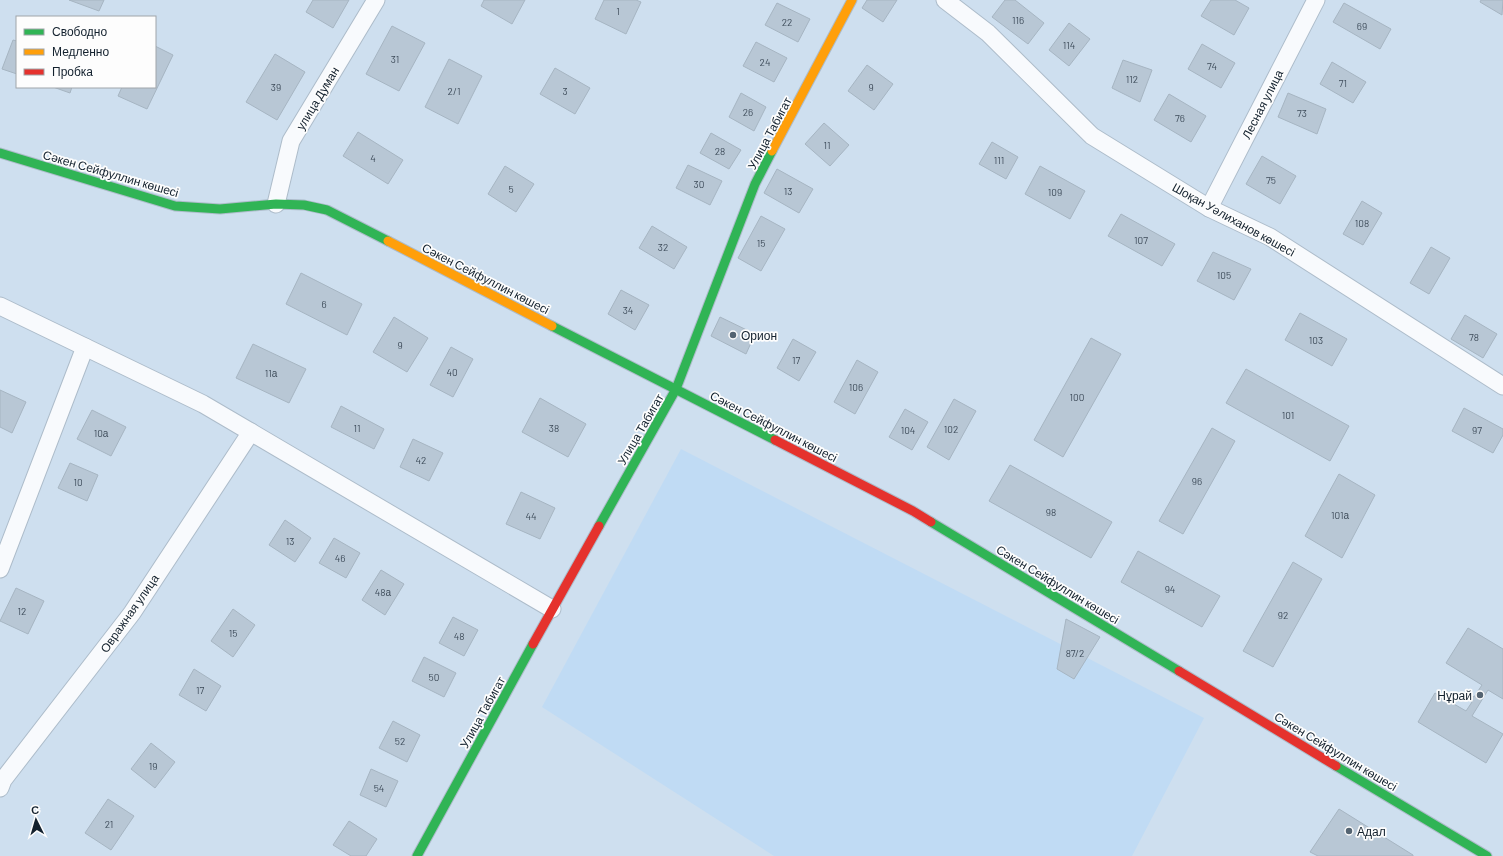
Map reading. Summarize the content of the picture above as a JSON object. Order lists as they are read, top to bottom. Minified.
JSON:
{"streets":{"street":["улица Думан","Лесная улица","Улица Табигат","Сәкен Сейфуллин көшесі","Шоқан Уәлиханов көшесі","Овражная улица"]},"crossings":[["улица Думан","Сәкен Сейфуллин көшесі"],["Лесная улица","Шоқан Уәлиханов көшесі"],["Улица Табигат","Сәкен Сейфуллин көшесі"]],"places":["Орион","Нұрай","Адал"],"house_numbers":["1","116","22","69","114","31","24","74","112","71","39","9","2/1","3","26","73","76","11","28","4","111","75","30","5","13","109","108","107","15","32","105","6","34","78","103","9","17","40","11а","106","100","101","11","38","102","104","97","10а","42","96","10","98","101а","44","13","46","94","48а","12","92","15","48","87/2","50","17","52","19","54","21"],"legend":["Свободно","Медленно","Пробка"],"north":"top"}
